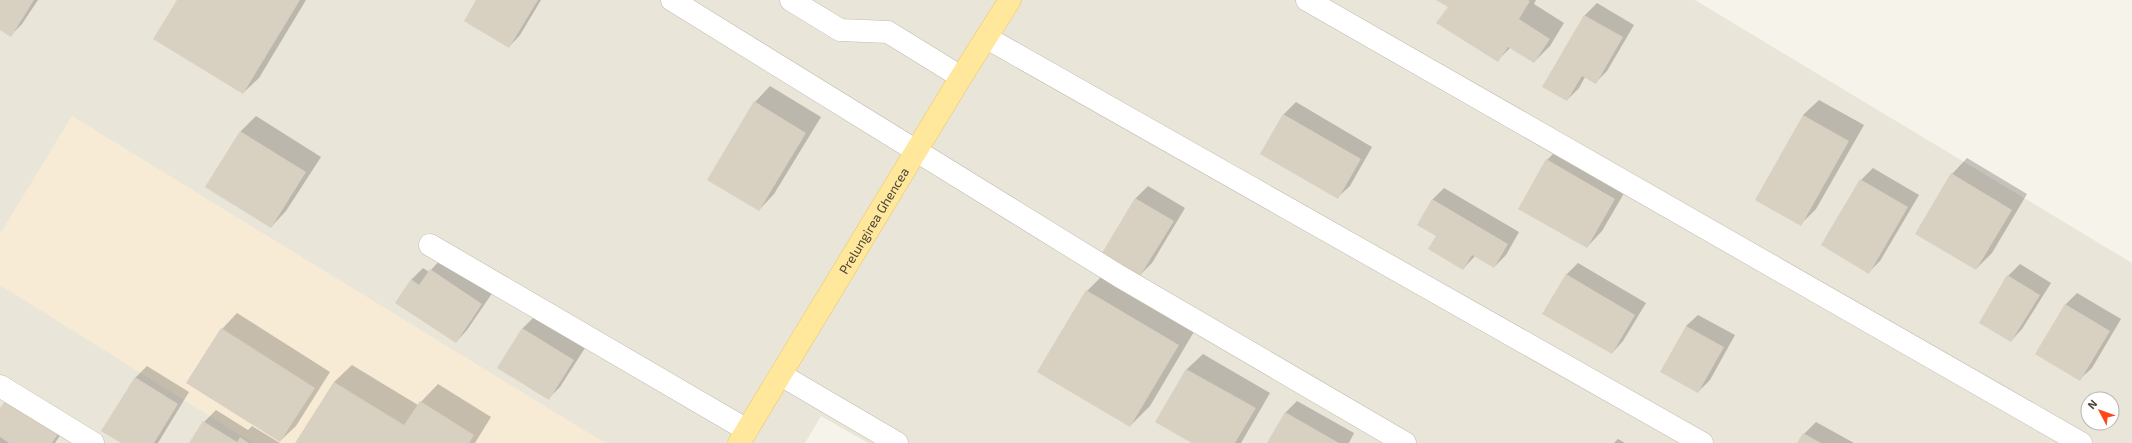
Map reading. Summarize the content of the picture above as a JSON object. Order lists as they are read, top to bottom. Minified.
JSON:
{"streets":{"main road":["Prelungirea Ghencea"]},"north":"top left"}
